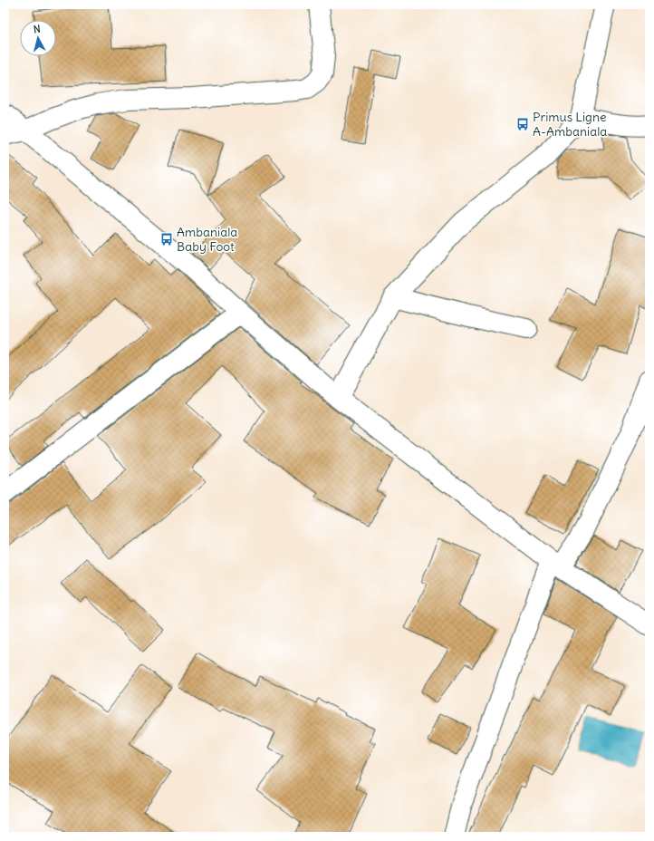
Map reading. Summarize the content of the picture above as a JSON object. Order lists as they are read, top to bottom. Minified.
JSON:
{"places":{"bus stop":["Primus Ligne A-Ambaniala","Ambaniala Baby Foot"]},"north":"top"}
